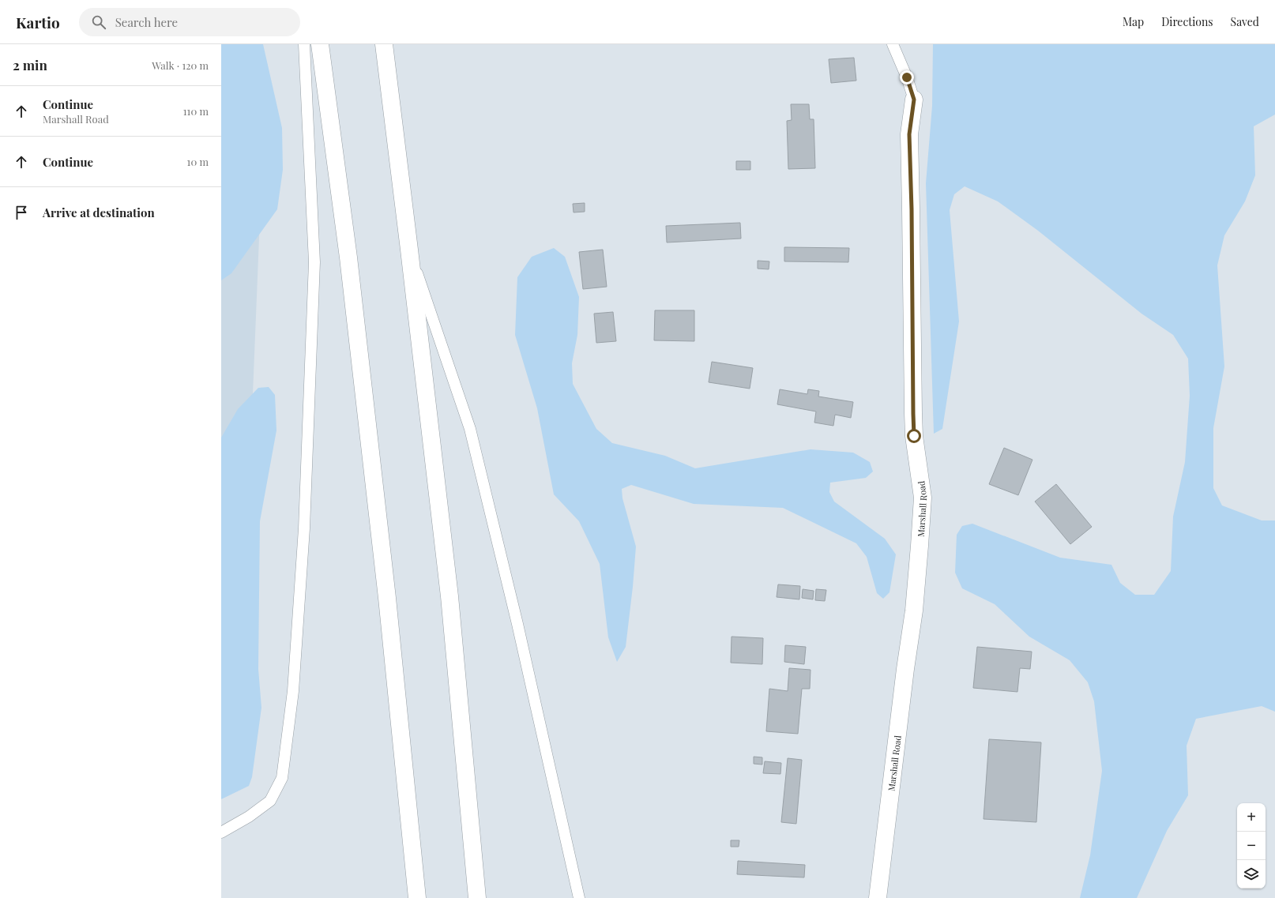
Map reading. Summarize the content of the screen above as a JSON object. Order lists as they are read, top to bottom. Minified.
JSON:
{"streets":{"main road":["Marshall Road"]},"page":{"header":"Kartio","search":"Search here","nav":["Map","Directions","Saved"],"heading":["2 min","Walk · 120 m"],"list":[["Continue","Marshall Road","110 m"],["Continue","10 m"],"Arrive at destination"],"map_buttons":["+","−"]}}
